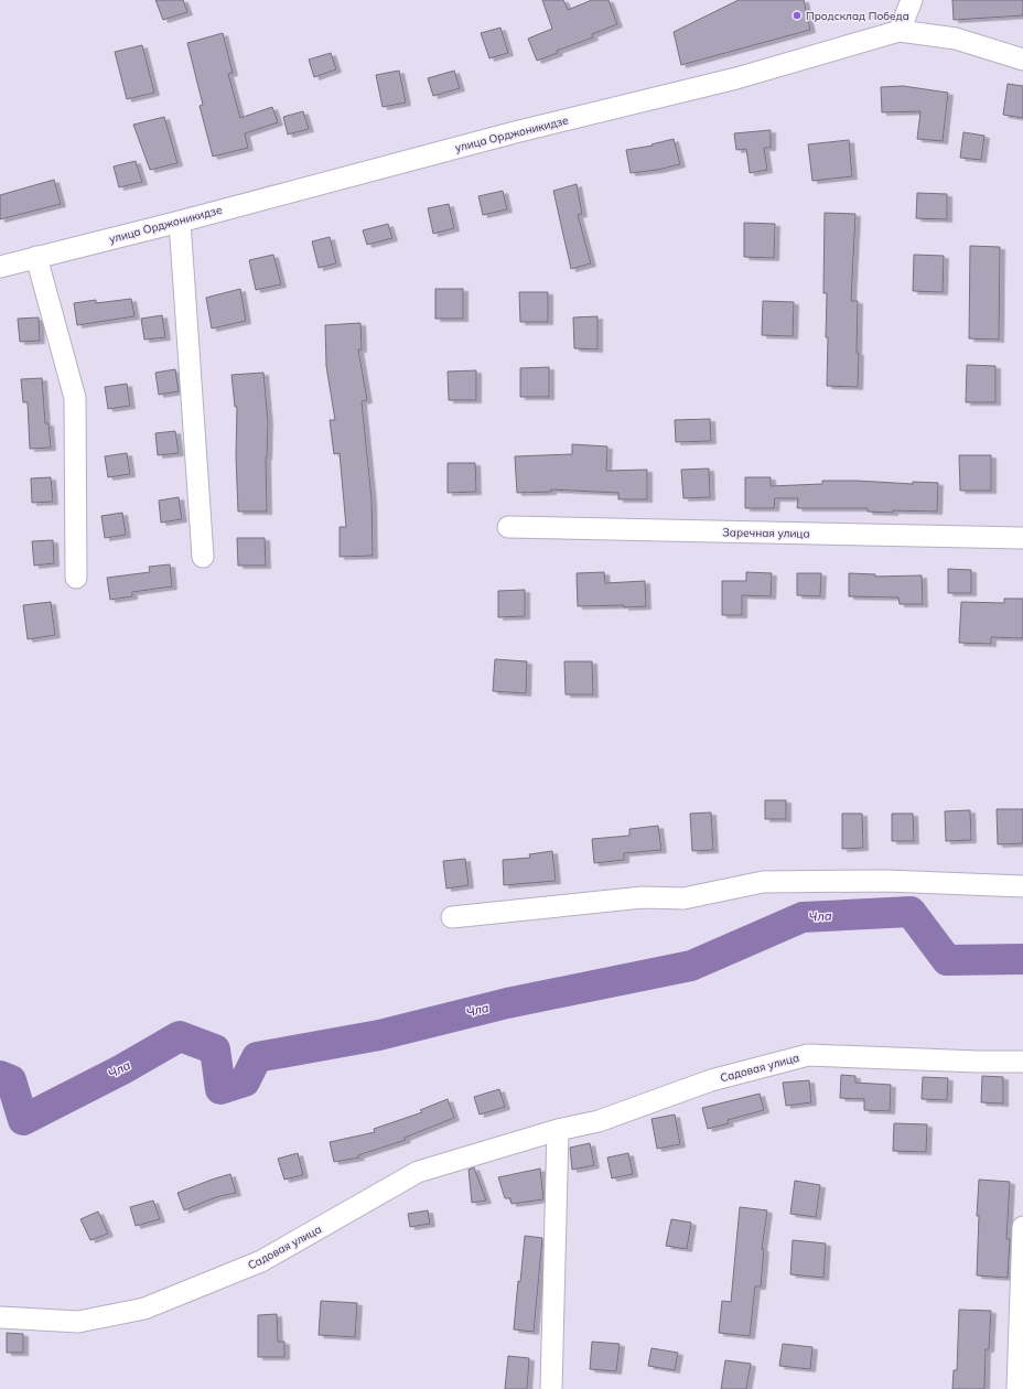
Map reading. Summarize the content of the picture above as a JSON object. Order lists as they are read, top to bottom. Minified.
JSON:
{"streets":{"street":["улица Орджоникидзе","Заречная улица","Садовая улица"]},"water":["Чла"],"places":["Продсклад Победа"]}
